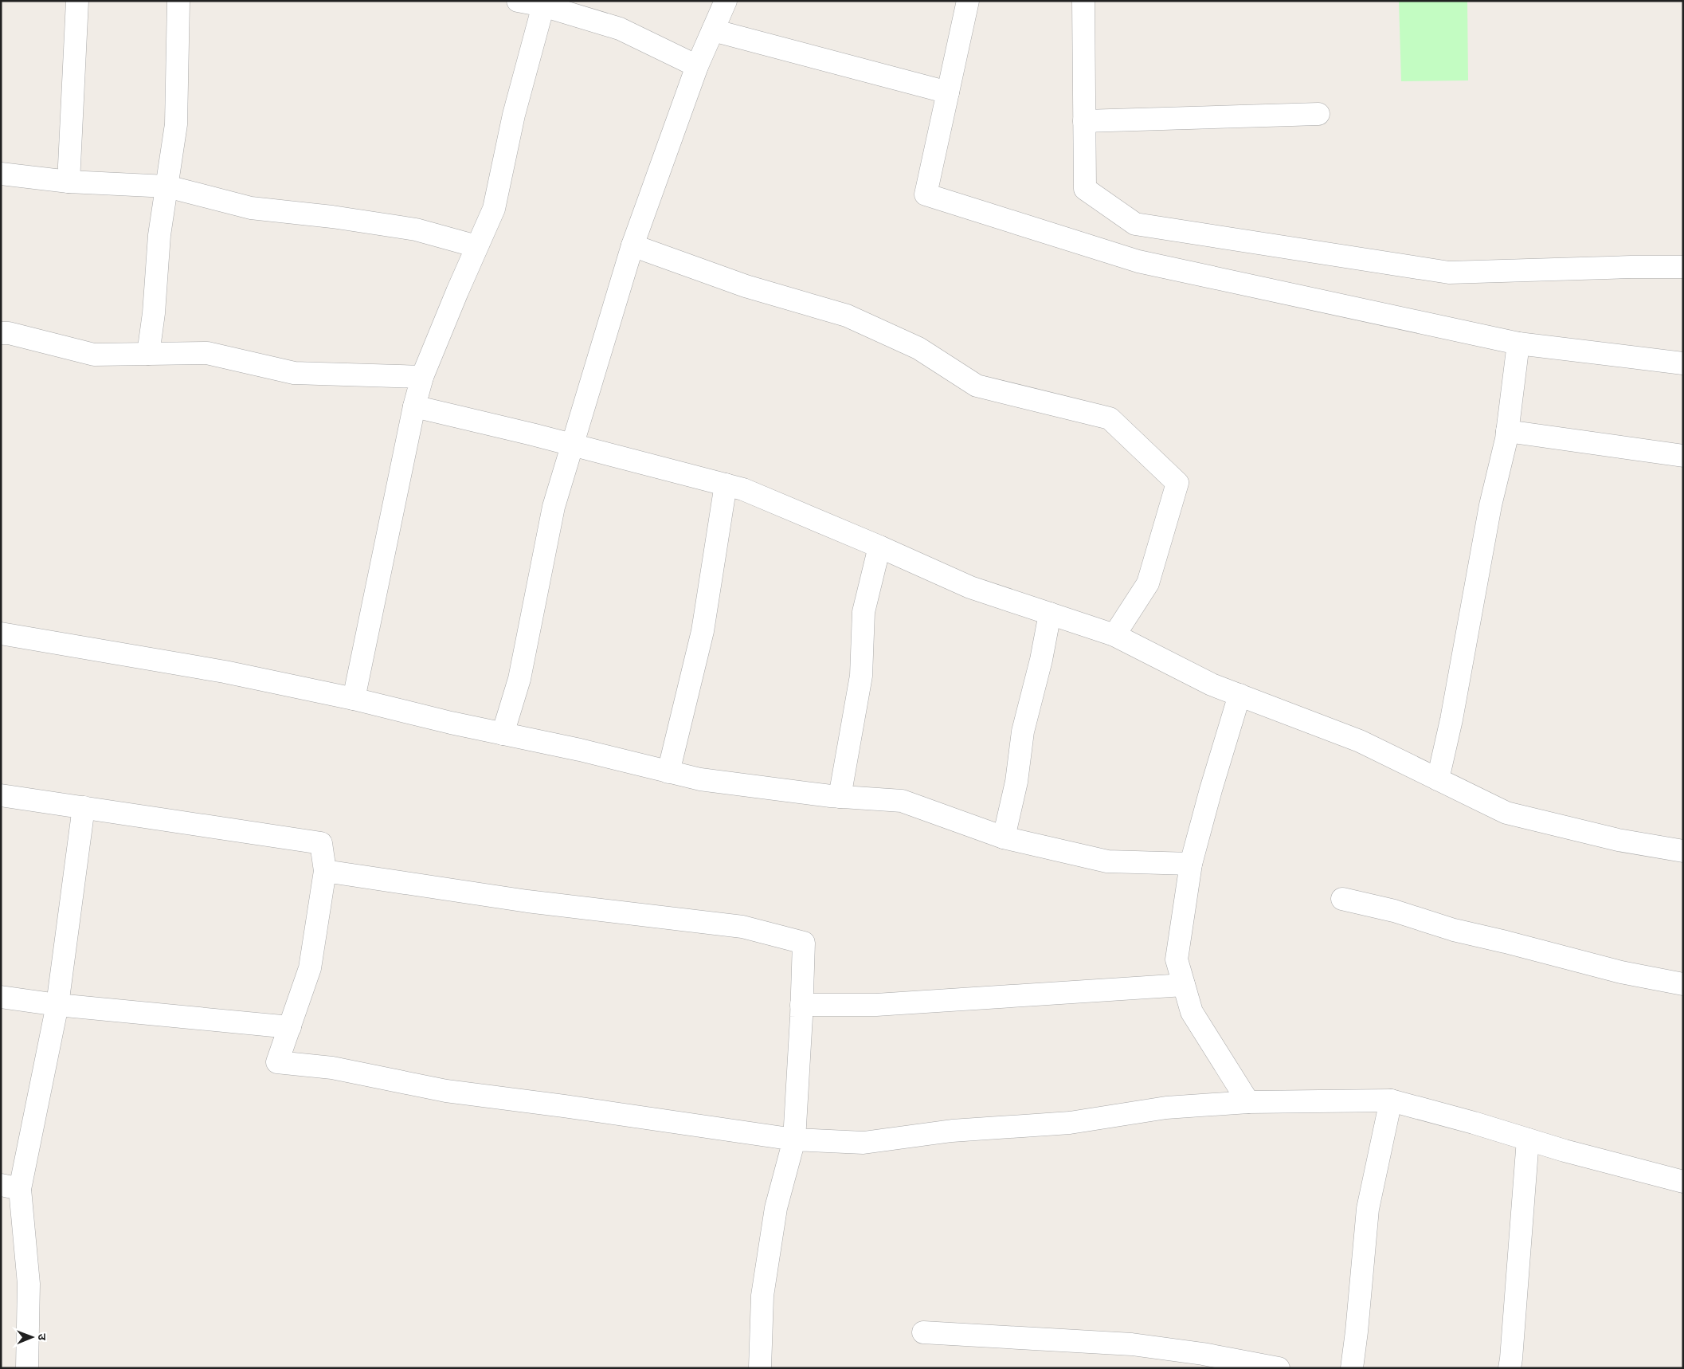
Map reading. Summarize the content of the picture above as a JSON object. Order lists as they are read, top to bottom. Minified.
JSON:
{"north":"right"}
